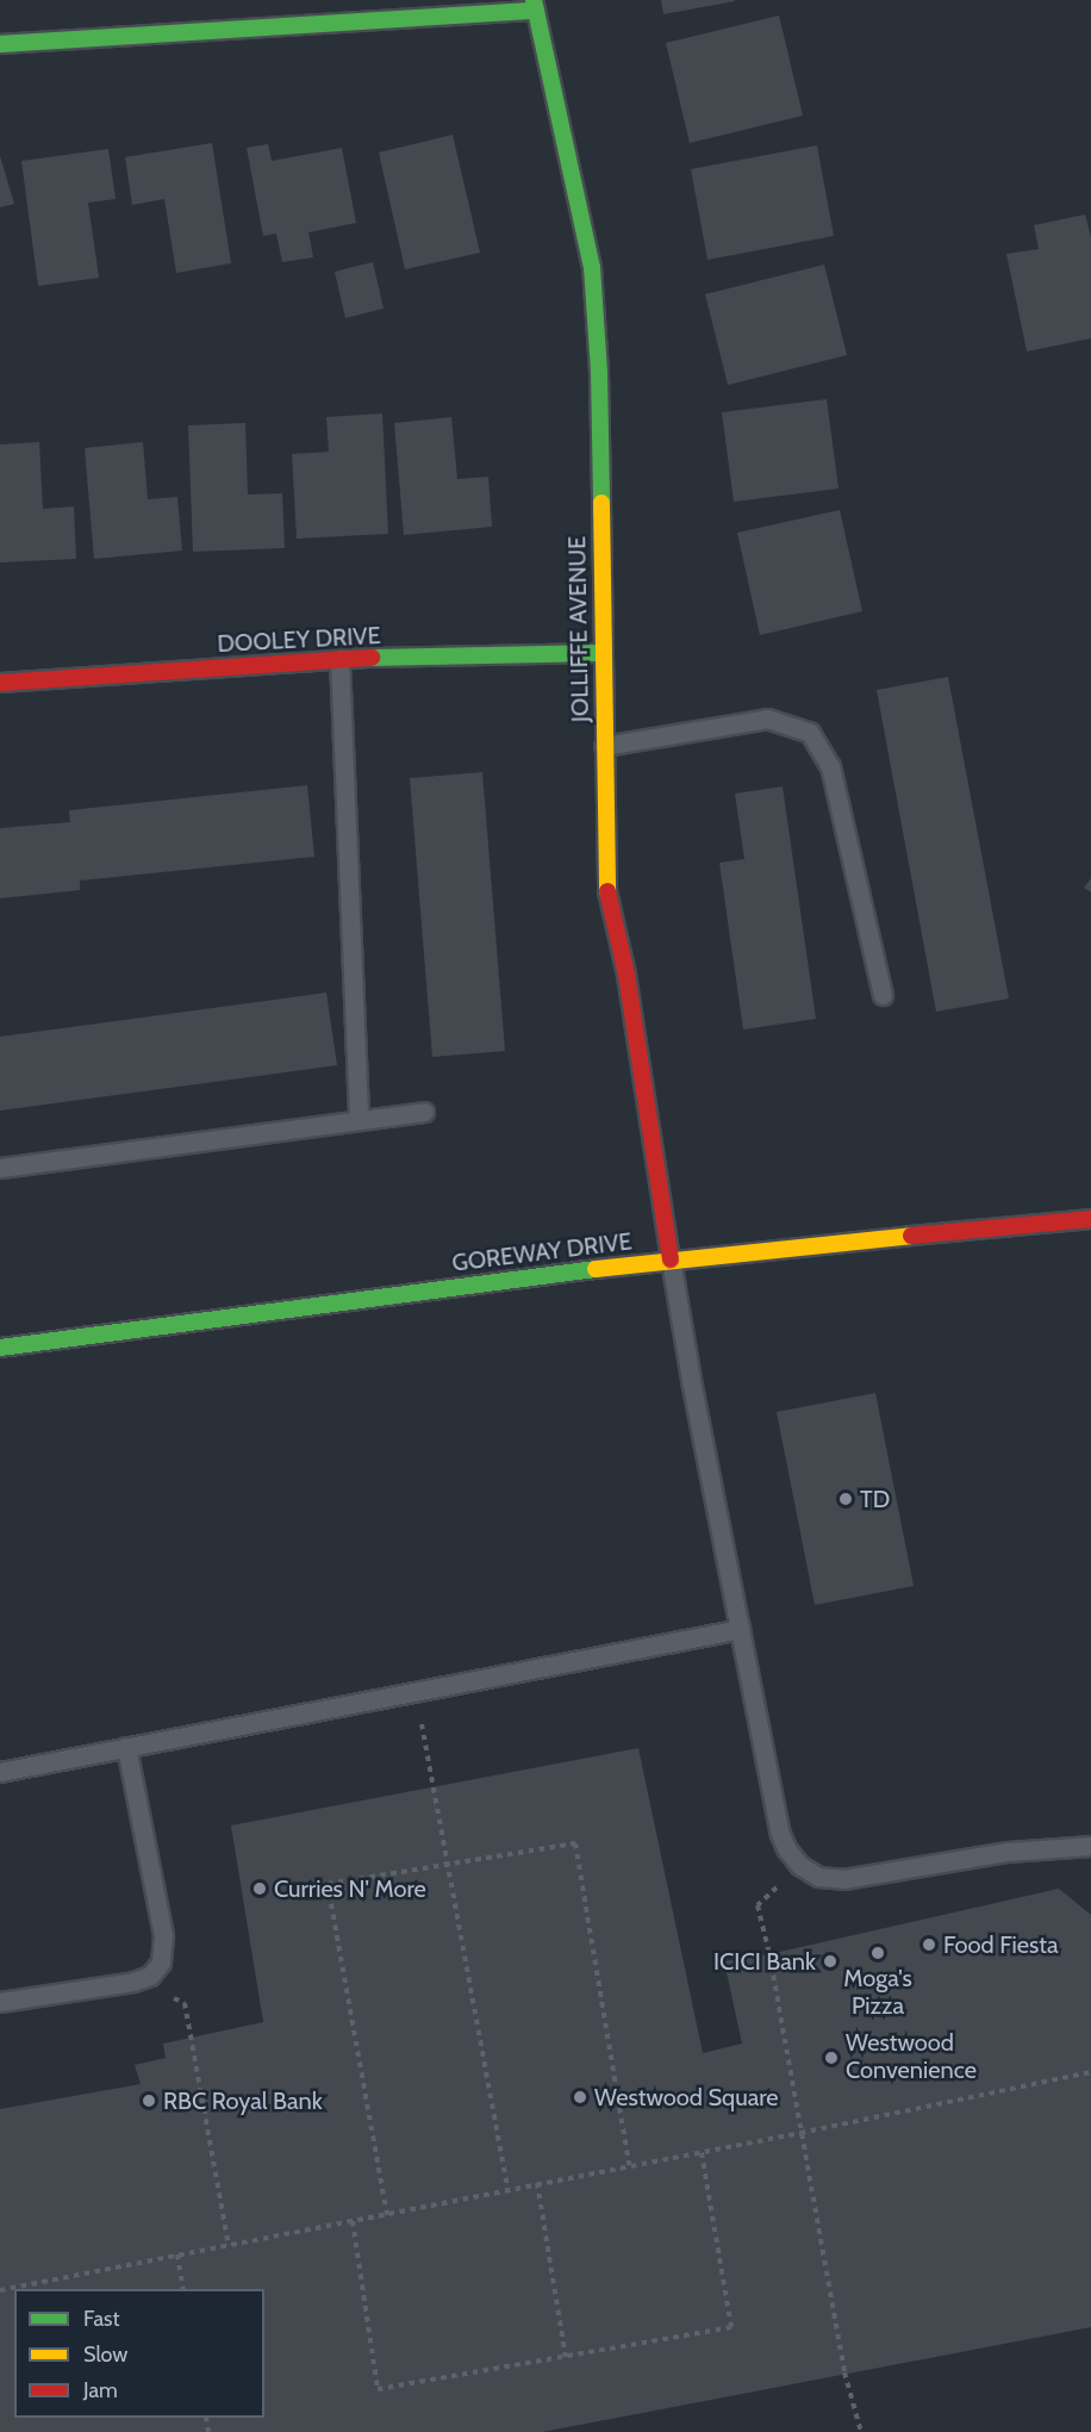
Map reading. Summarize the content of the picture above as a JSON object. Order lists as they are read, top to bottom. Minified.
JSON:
{"streets":{"street":["JOLLIFFE AVENUE","DOOLEY DRIVE","GOREWAY DRIVE"]},"crossings":[["JOLLIFFE AVENUE","DOOLEY DRIVE"],["JOLLIFFE AVENUE","GOREWAY DRIVE"]],"places":["TD","Curries N' More","Food Fiesta","Moga's Pizza","ICICI Bank","Westwood Convenience","Westwood Square","RBC Royal Bank"],"legend":["Fast","Slow","Jam"]}
